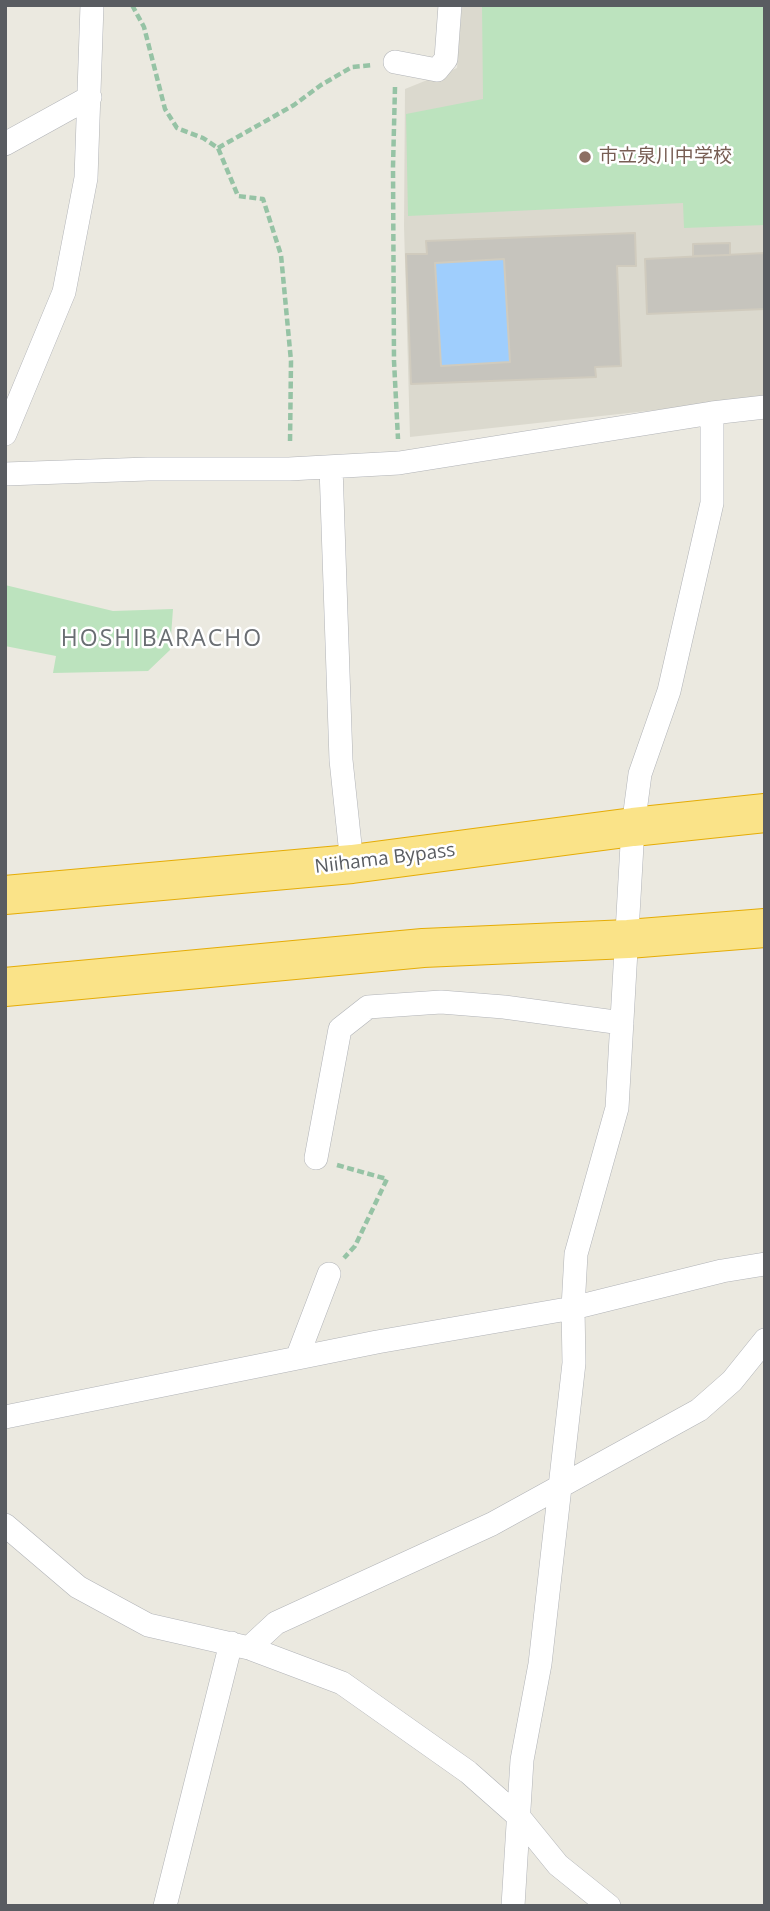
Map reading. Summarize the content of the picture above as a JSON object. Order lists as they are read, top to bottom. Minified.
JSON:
{"streets":{"highway":["Niihama Bypass"]},"districts":["HOSHIBARACHO"],"places":["市立泉川中学校"]}
